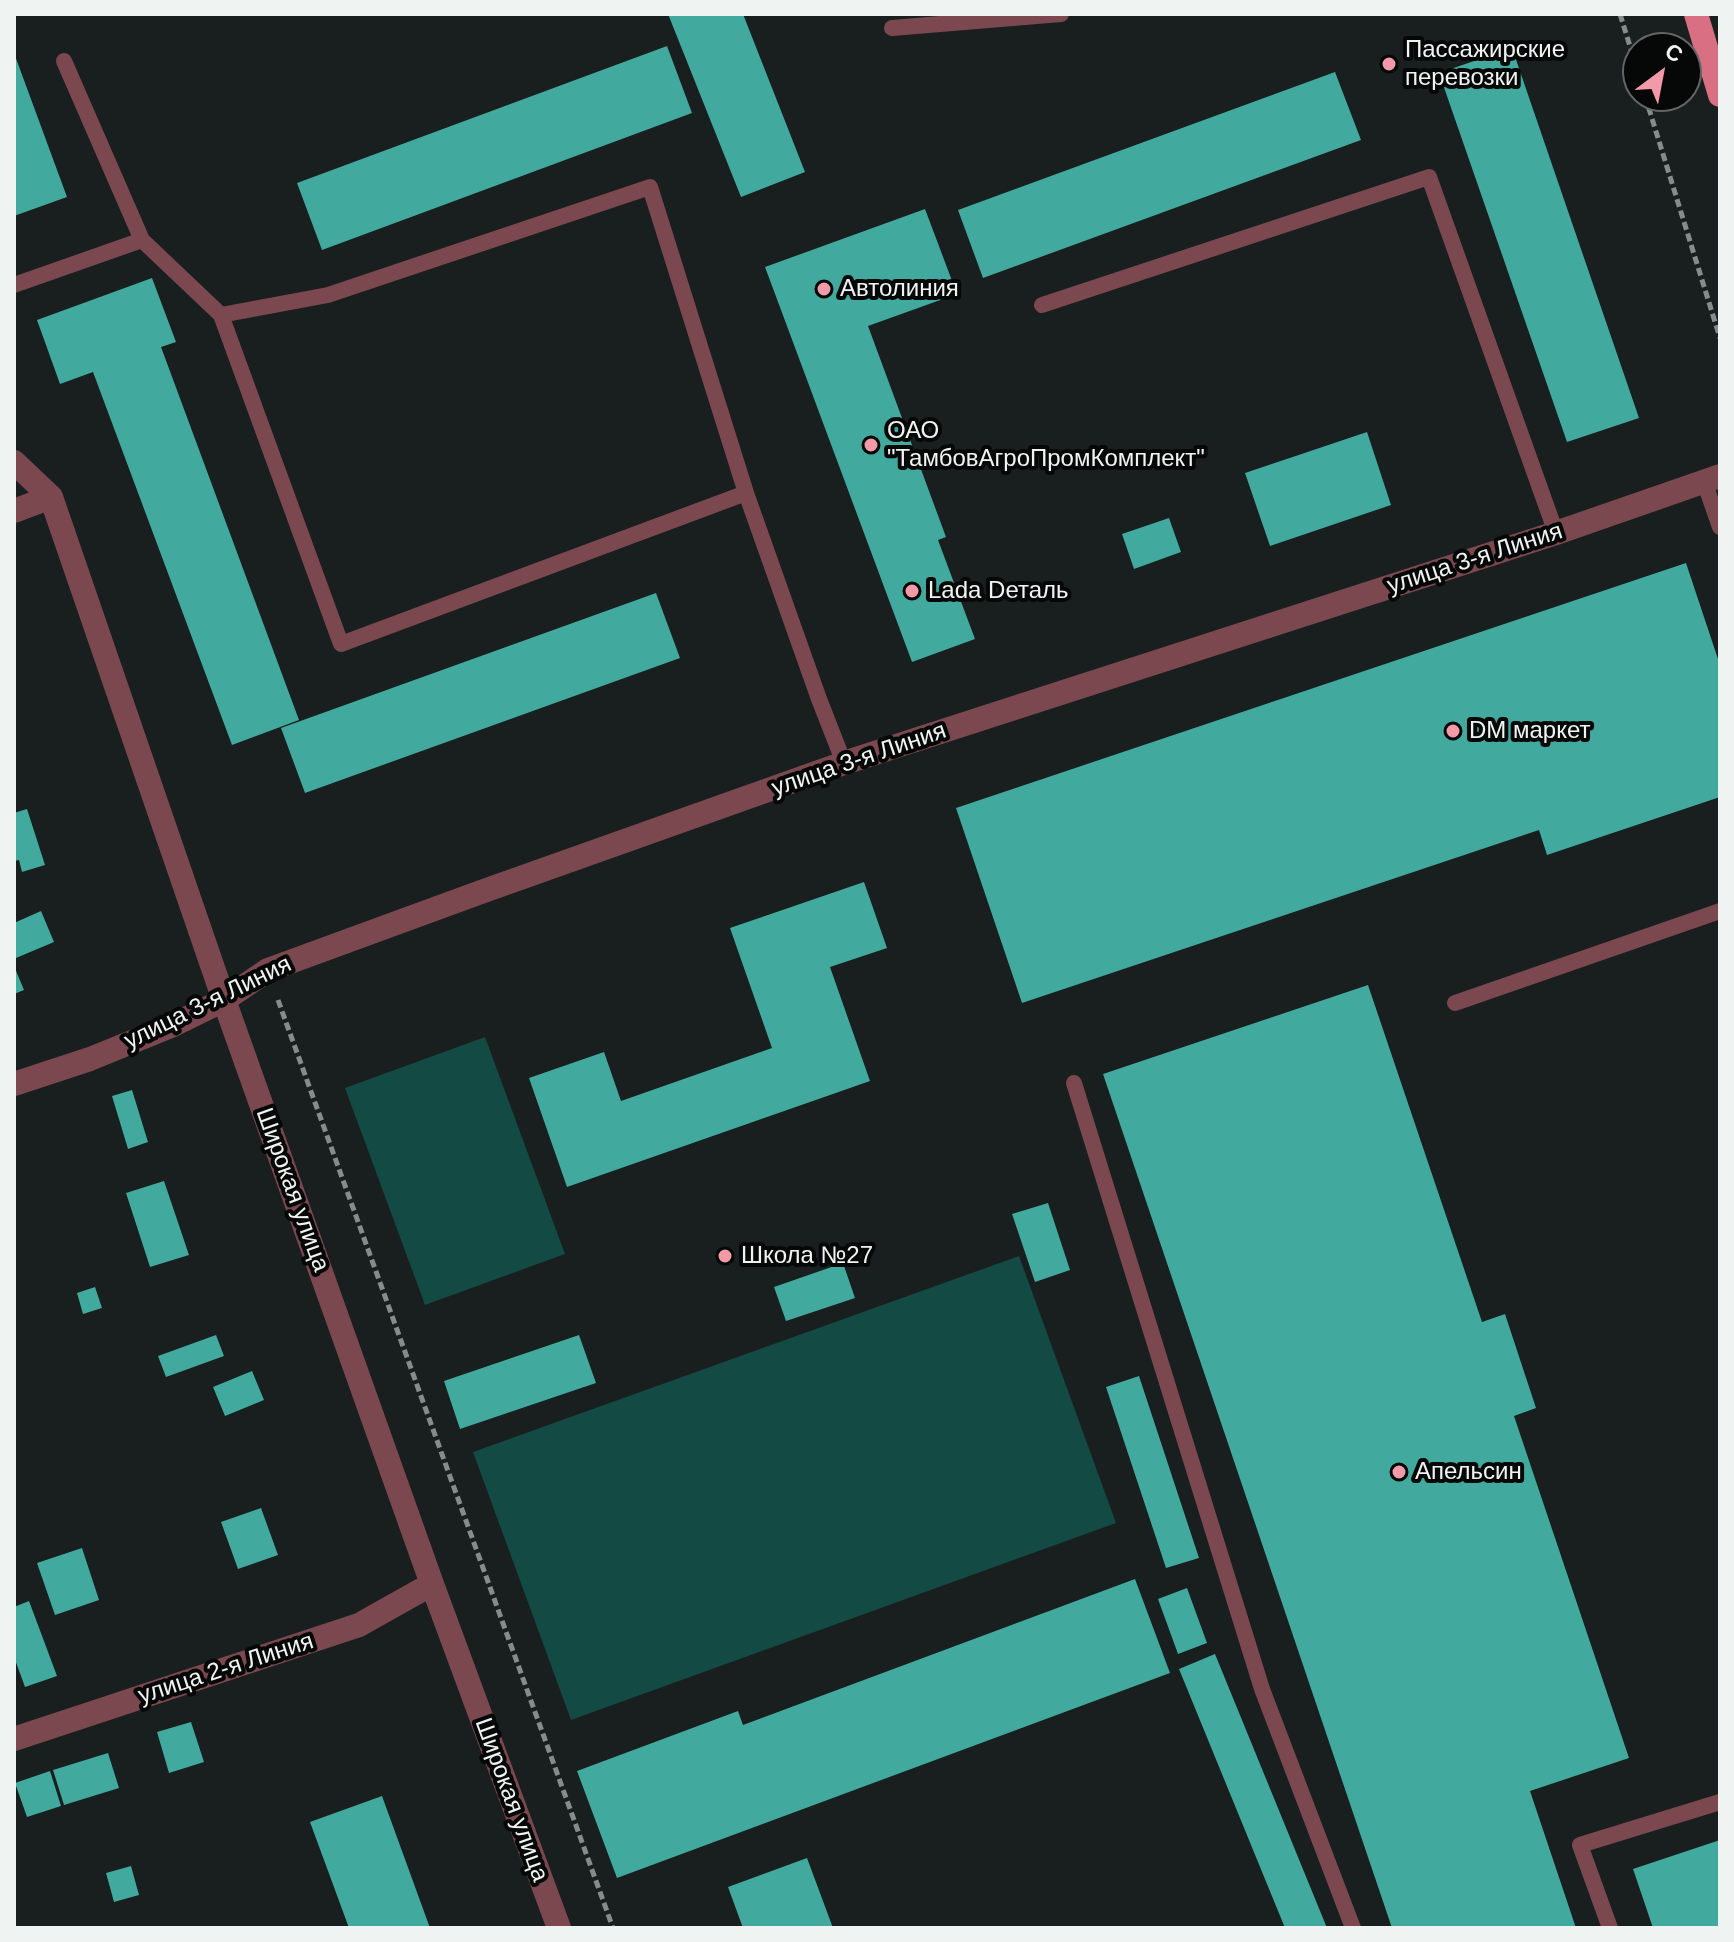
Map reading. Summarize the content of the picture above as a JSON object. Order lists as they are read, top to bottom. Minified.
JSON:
{"streets":{"street":["улица 3-я Линия","Широкая улица","улица 2-я Линия"]},"crossings":[["улица 3-я Линия","Широкая улица"],["Широкая улица","улица 2-я Линия"]],"places":["Пассажирские перевозки","Автолиния","ОАО \"ТамбовАгроПромКомплект\"","Lada Dеталь","DM маркет","Школа №27","Апельсин"],"north":"top right"}
